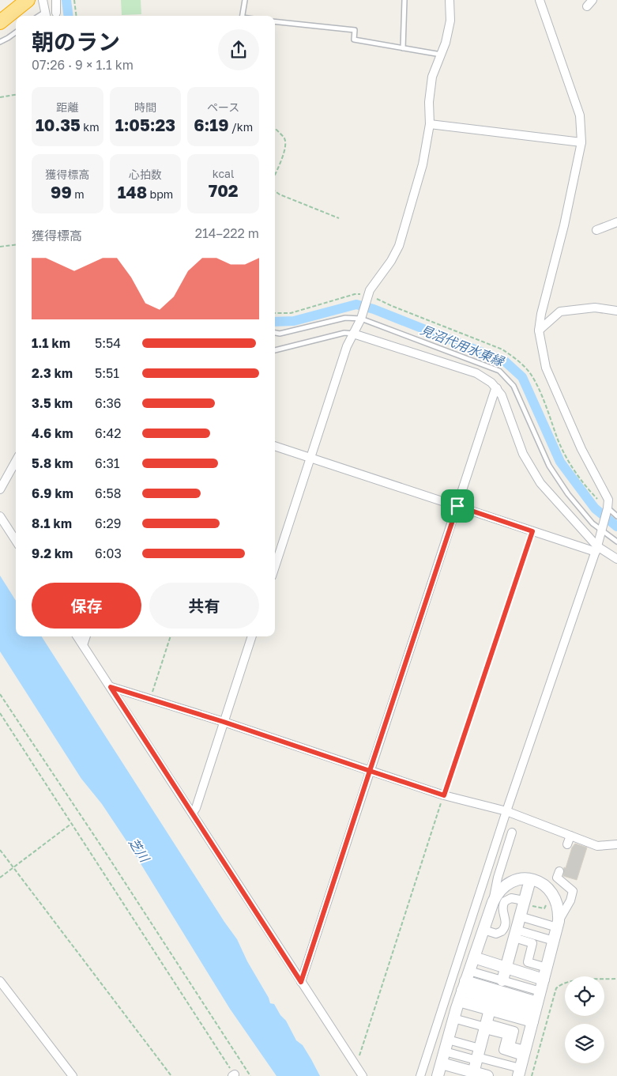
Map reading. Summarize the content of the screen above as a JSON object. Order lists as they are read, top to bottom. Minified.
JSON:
{"water":["見沼代用水東縁","芝川"],"page":{"heading":["朝のラン","07:26 · 9 × 1.1 km"],"stats":[["距離","10.35 km"],["時間","1:05:23"],["ペース","6:19 /km"],["獲得標高","99 m"],["心拍数","148 bpm"],["kcal","702"]],"chart":["獲得標高","214–222 m"],"list":[{"name":"1.1 km","note":"5:54"},{"name":"2.3 km","note":"5:51"},{"name":"3.5 km","note":"6:36"},{"name":"4.6 km","note":"6:42"},{"name":"5.8 km","note":"6:31"},{"name":"6.9 km","note":"6:58"},{"name":"8.1 km","note":"6:29"},{"name":"9.2 km","note":"6:03"}],"buttons":["保存","共有"]}}
